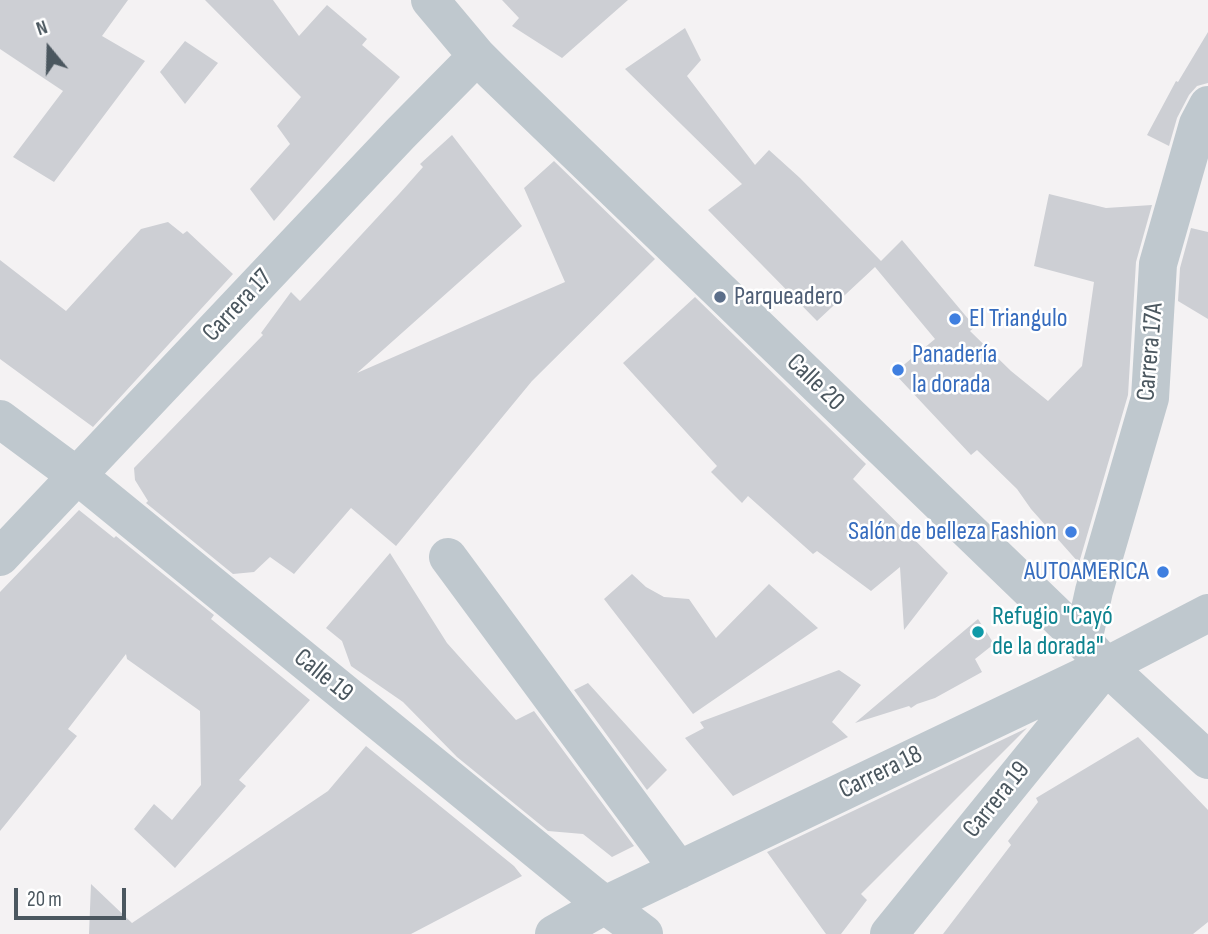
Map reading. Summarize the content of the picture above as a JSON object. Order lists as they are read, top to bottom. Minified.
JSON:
{"streets":{"street":["Carrera 17","Carrera 17A","Calle 20","Calle 19","Carrera 18","Carrera 19"]},"crossings":[["Carrera 17","Calle 20"],["Carrera 17","Calle 19"],["Carrera 17A","Calle 20"],["Carrera 17A","Carrera 18"],["Carrera 17A","Carrera 19"],["Calle 20","Carrera 18"],["Calle 20","Carrera 19"],["Calle 19","Carrera 18"],["Carrera 18","Carrera 19"]],"places":["Parqueadero","El Triangulo","Panadería la dorada","Salón de belleza Fashion","AUTOAMERICA","Refugio \"Cayó de la dorada\""],"scale_bar":"20 m","north":"top"}
